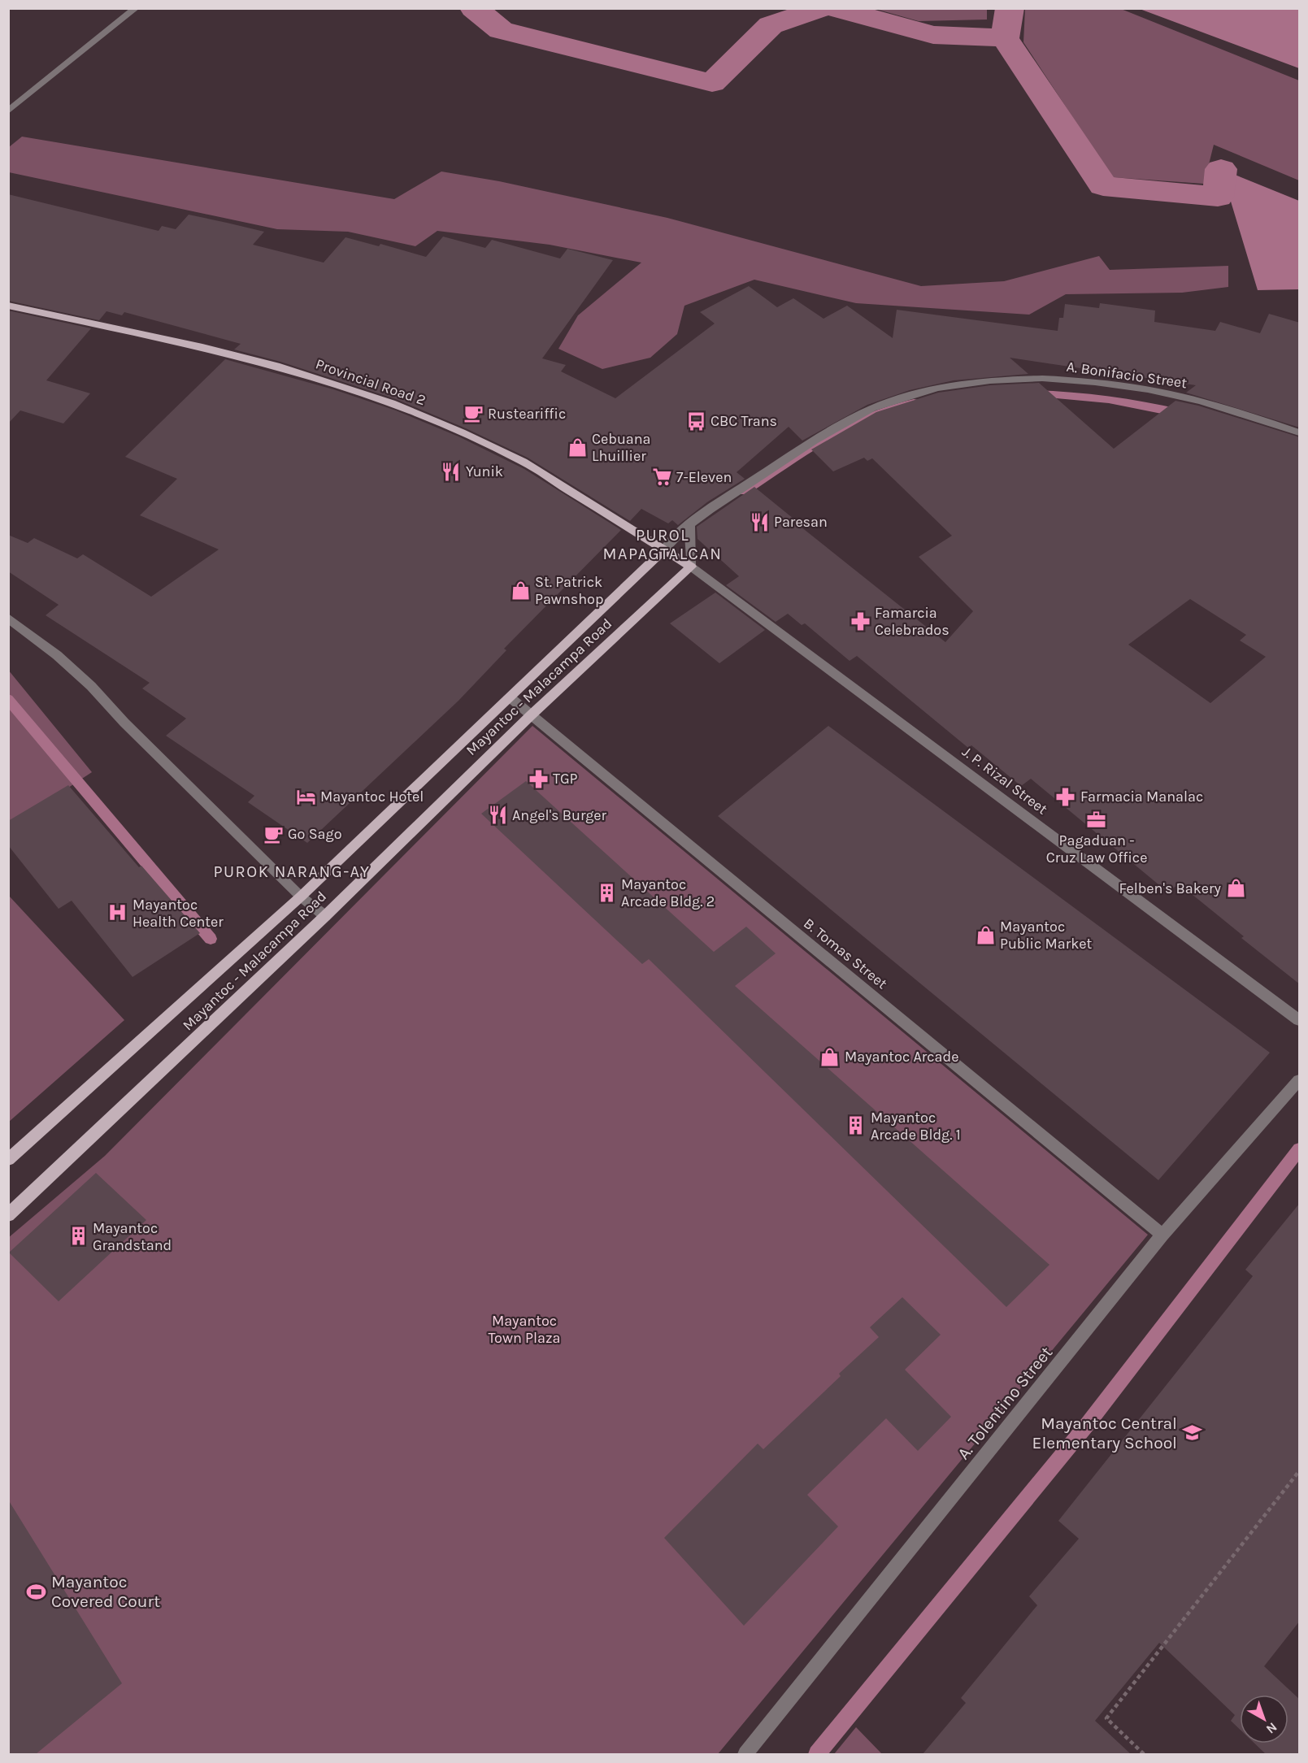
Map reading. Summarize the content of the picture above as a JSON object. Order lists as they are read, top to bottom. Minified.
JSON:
{"streets":{"main road":["Provincial Road 2","Mayantoc - Malacampa Road"],"street":["A. Bonifacio Street","J. P. Rizal Street","B. Tomas Street","A. Tolentino Street"]},"crossings":[["A. Bonifacio Street","Provincial Road 2"],["A. Bonifacio Street","Mayantoc - Malacampa Road"],["Provincial Road 2","Mayantoc - Malacampa Road"],["Provincial Road 2","J. P. Rizal Street"],["Mayantoc - Malacampa Road","J. P. Rizal Street"],["Mayantoc - Malacampa Road","B. Tomas Street"],["B. Tomas Street","A. Tolentino Street"]],"districts":["PUROL MAPAGTALCAN","PUROK NARANG-AY"],"parks":["Mayantoc Town Plaza"],"places":{"cafe":["Rusteariffic","Go Sago"],"bus stop":["CBC Trans"],"shop":["Cebuana Lhuillier","St. Patrick Pawnshop","Felben's Bakery","Mayantoc Public Market","Mayantoc Arcade"],"restaurant":["Yunik","Paresan","Angel's Burger"],"supermarket":["7-Eleven"],"pharmacy":["Famarcia Celebrados","TGP","Farmacia Manalac"],"hotel":["Mayantoc Hotel"],"office":["Pagaduan - Cruz Law Office"],"building":["Mayantoc Arcade Bldg. 2","Mayantoc Arcade Bldg. 1","Mayantoc Grandstand"],"hospital":["Mayantoc Health Center"],"school or university":["Mayantoc Central Elementary School"],"sports":["Mayantoc Covered Court"]},"north":"bottom right"}
